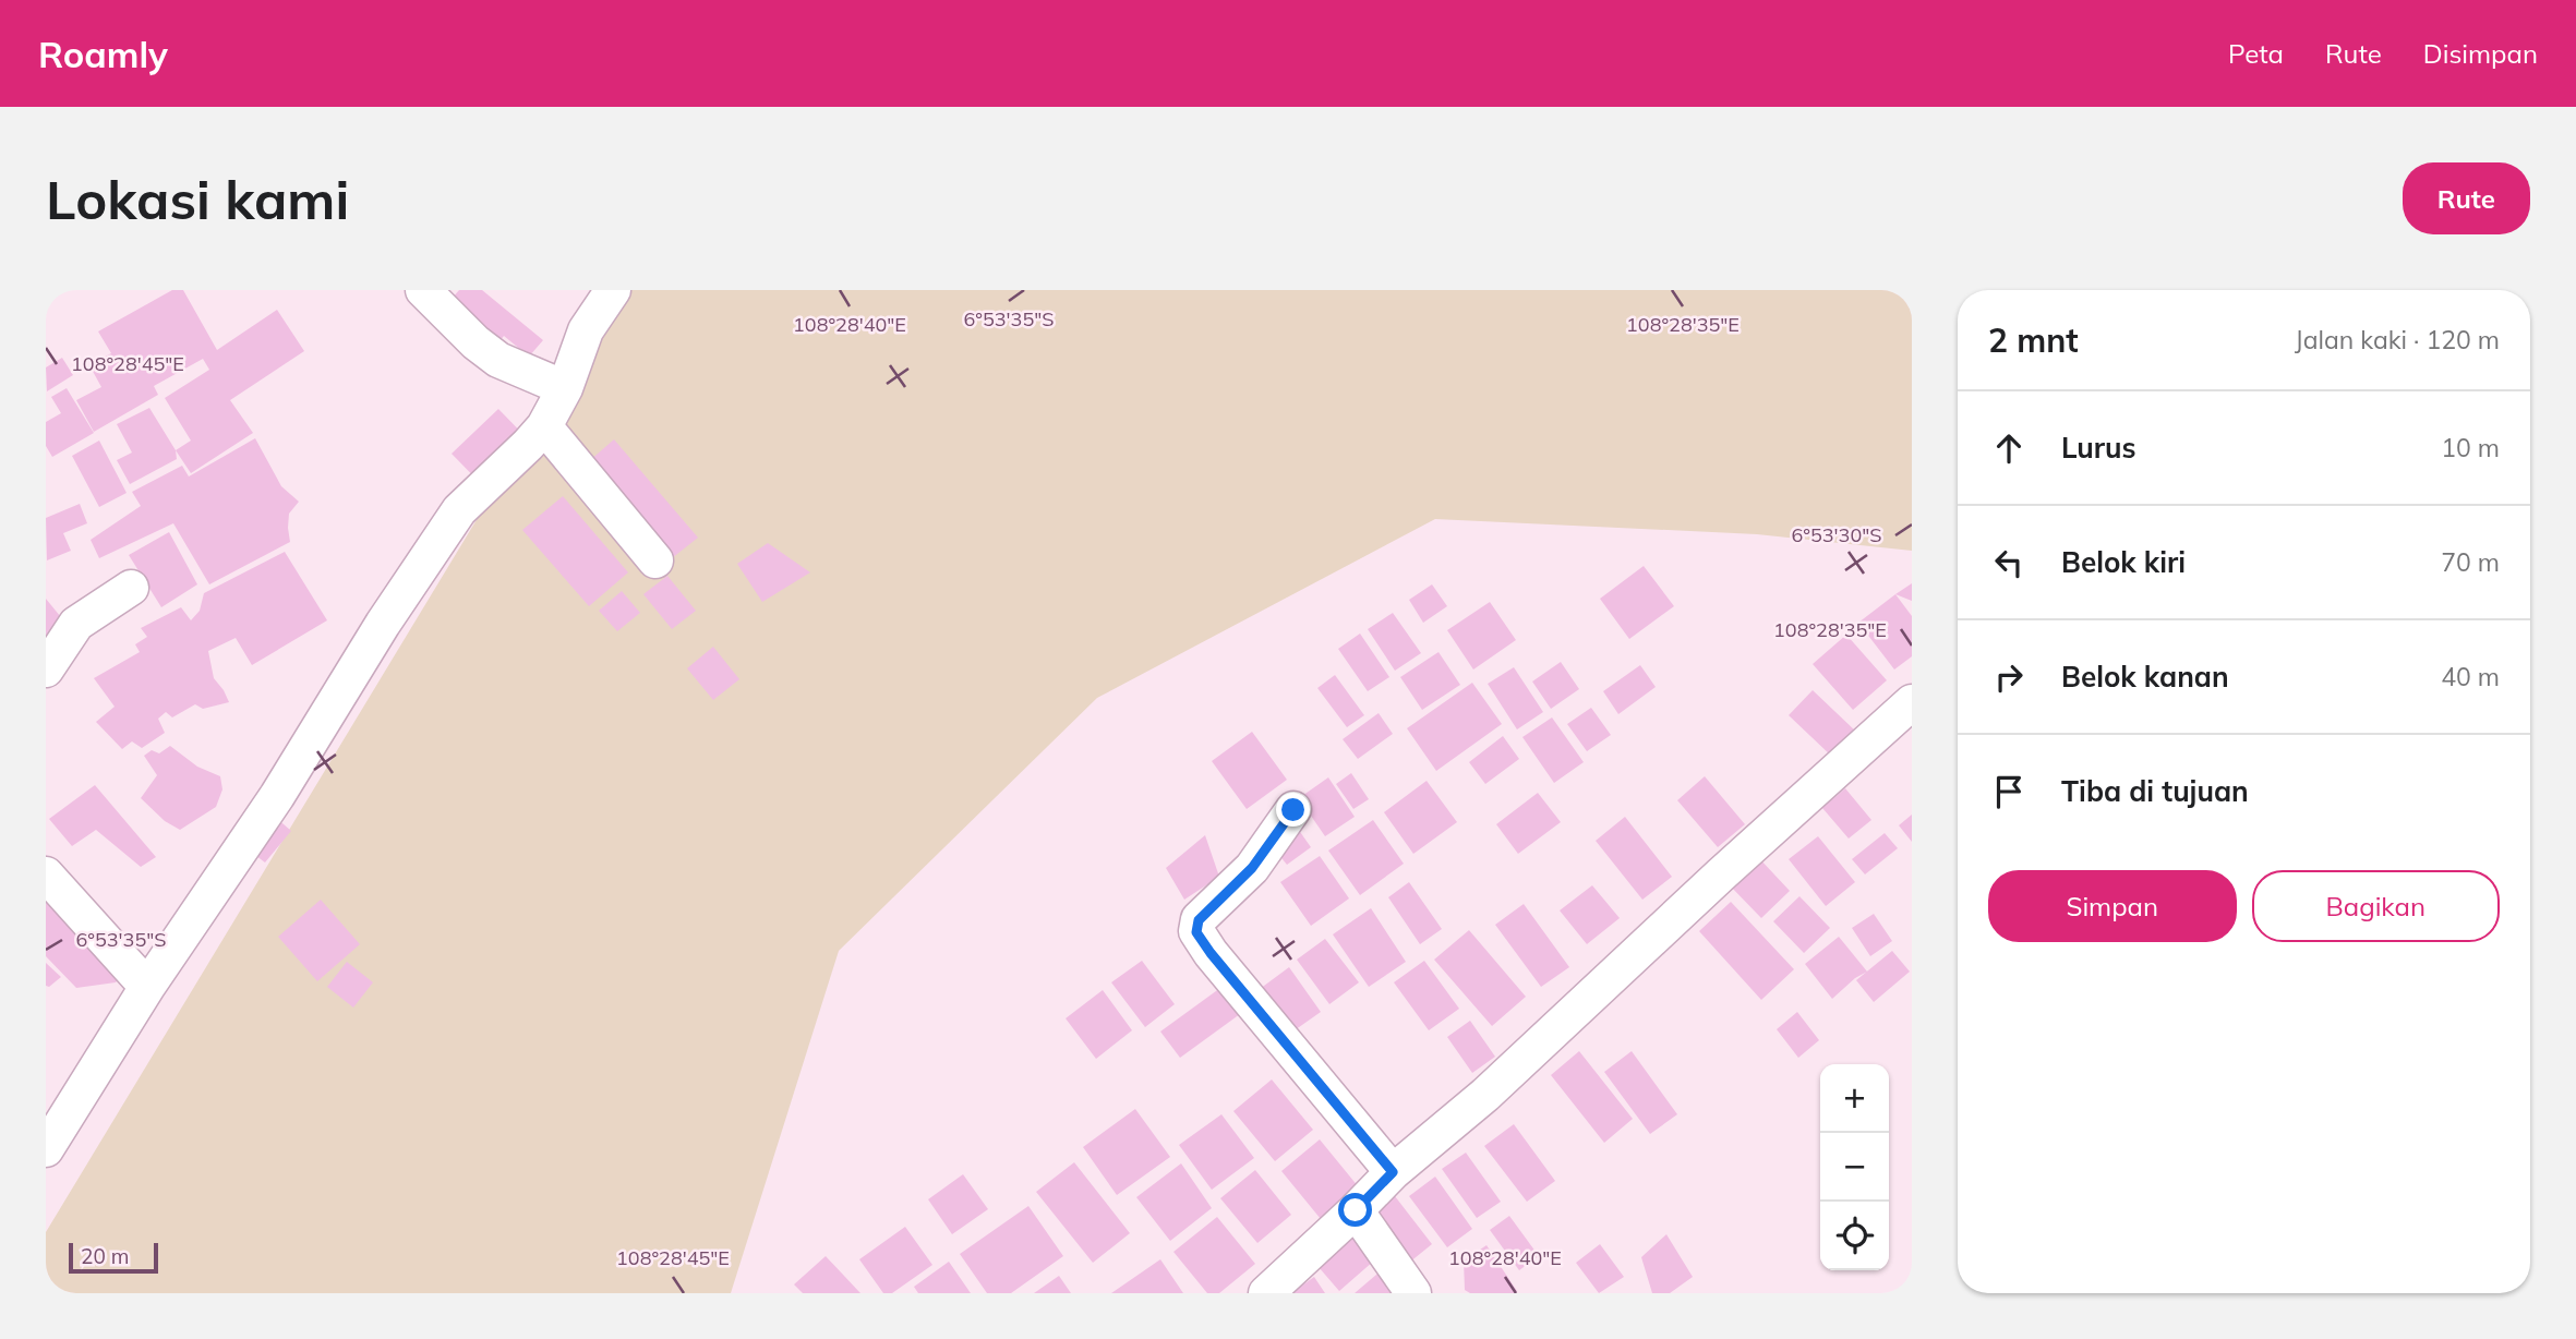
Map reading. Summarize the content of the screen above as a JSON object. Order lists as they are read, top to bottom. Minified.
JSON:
{"scale_bar":"20 m","page":{"header":"Roamly","nav":["Peta","Rute","Disimpan"],"buttons":["Rute",["Simpan","Bagikan"]],"title":"Lokasi kami","heading":["2 mnt","Jalan kaki · 120 m"],"list":[["Lurus","10 m"],["Belok kiri","70 m"],["Belok kanan","40 m"],"Tiba di tujuan"],"map_buttons":["+","−"],"scale":"20 m"},"coordinates":["6°53'35\"S","108°28'40\"E","108°28'35\"E","108°28'45\"E","6°53'30\"S"]}
